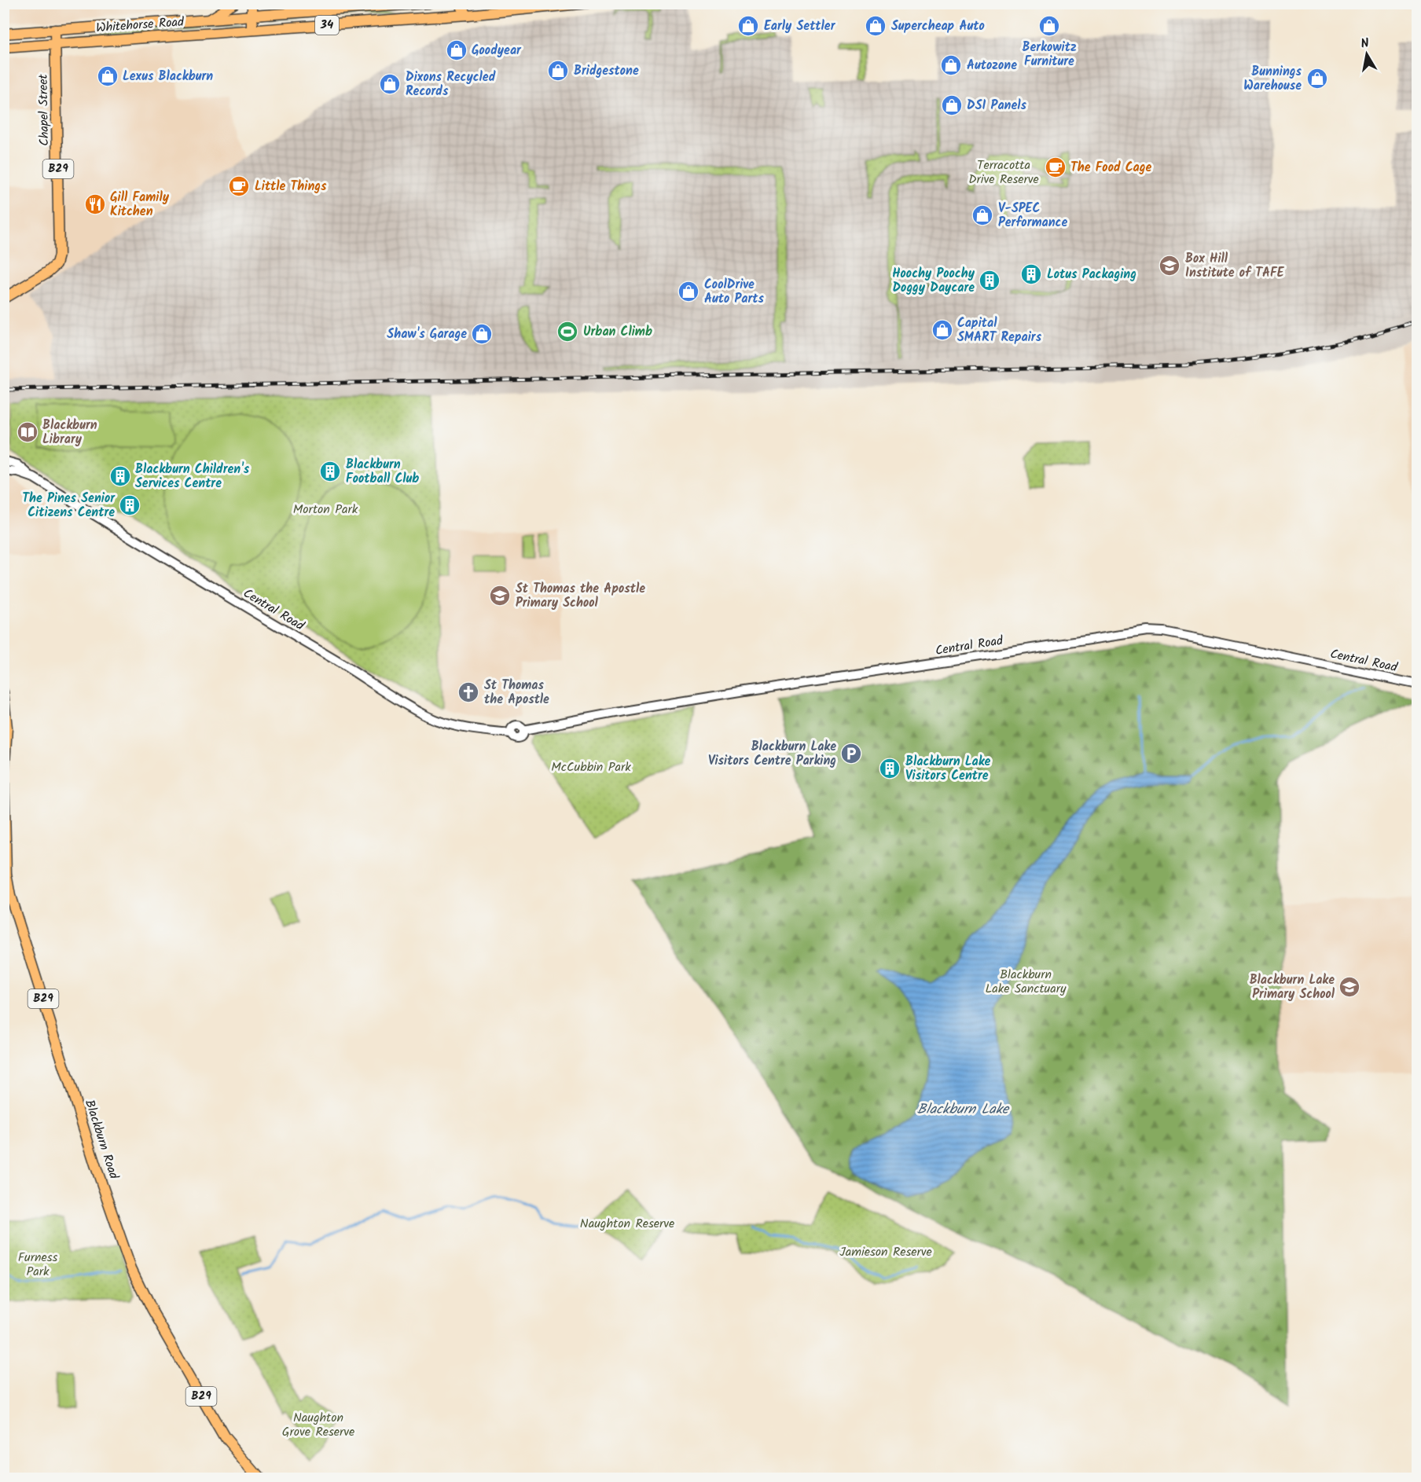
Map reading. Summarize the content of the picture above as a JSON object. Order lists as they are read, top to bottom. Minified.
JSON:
{"streets":{"main road":["Whitehorse Road","34","Chapel Street","B29","Blackburn Road"],"street":["Central Road"]},"crossings":[["Whitehorse Road","Chapel Street"],["Chapel Street","B29"]],"water":["Blackburn Lake"],"parks":["Terracotta Drive Reserve","Morton Park","McCubbin Park","Blackburn Lake Sanctuary","Naughton Reserve","Jamieson Reserve","Furness Park","Naughton Grove Reserve"],"places":{"shop":["Early Settler","Supercheap Auto","Berkowitz Furniture","Goodyear","Autozone","Bridgestone","Lexus Blackburn","Bunnings Warehouse","Dixons Recycled Records","DSI Panels","V-SPEC Performance","CoolDrive Auto Parts","Capital SMART Repairs","Shaw's Garage"],"cafe":["The Food Cage","Little Things"],"restaurant":["Gill Family Kitchen"],"school or university":["Box Hill Institute of TAFE","St Thomas the Apostle Primary School","Blackburn Lake Primary School"],"building":["Lotus Packaging","Hoochy Poochy Doggy Daycare","Blackburn Football Club","Blackburn Children's Services Centre","The Pines Senior Citizens Centre","Blackburn Lake Visitors Centre"],"sports":["Urban Climb"],"library":["Blackburn Library"],"church":["St Thomas the Apostle"],"parking":["Blackburn Lake Visitors Centre Parking"]},"north":"top"}
